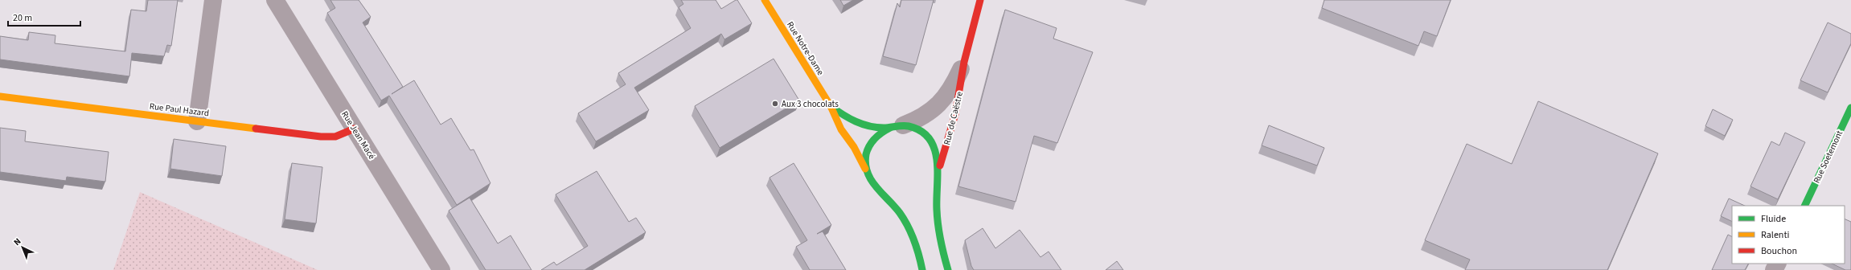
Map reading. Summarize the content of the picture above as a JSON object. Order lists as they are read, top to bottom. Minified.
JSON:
{"streets":{"street":["Rue Notre-Dame","Rue Paul Hazard","Rue de Caëstre","Rue Jean Macé","Rue Soetemont"]},"crossings":[["Rue Notre-Dame","Rue de Caëstre"],["Rue Paul Hazard","Rue Jean Macé"]],"places":["Aux 3 chocolats"],"legend":["Fluide","Ralenti","Bouchon"],"scale_bar":"20 m","north":"top left"}
